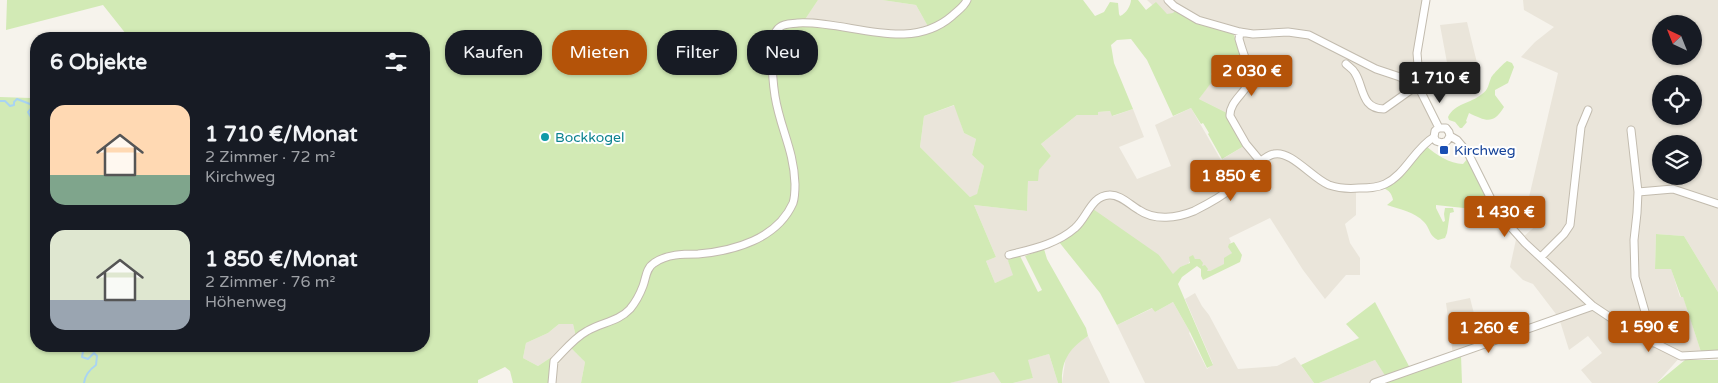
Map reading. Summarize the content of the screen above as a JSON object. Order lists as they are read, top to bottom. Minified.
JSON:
{"places":{"other":["Bockkogel"],"transit":["Kirchweg"]},"north":"top left","page":{"chip":["Kaufen","Mieten","Filter","Neu"],"heading":"6 Objekte","price":["2 030 €","1 710 €","1 850 €","1 430 €","1 590 €","1 260 €"],"list":[{"name":"1 710 €/Monat","note":"2 Zimmer · 72 m² · Kirchweg"},{"name":"1 850 €/Monat","note":"2 Zimmer · 76 m² · Höhenweg"}]}}
